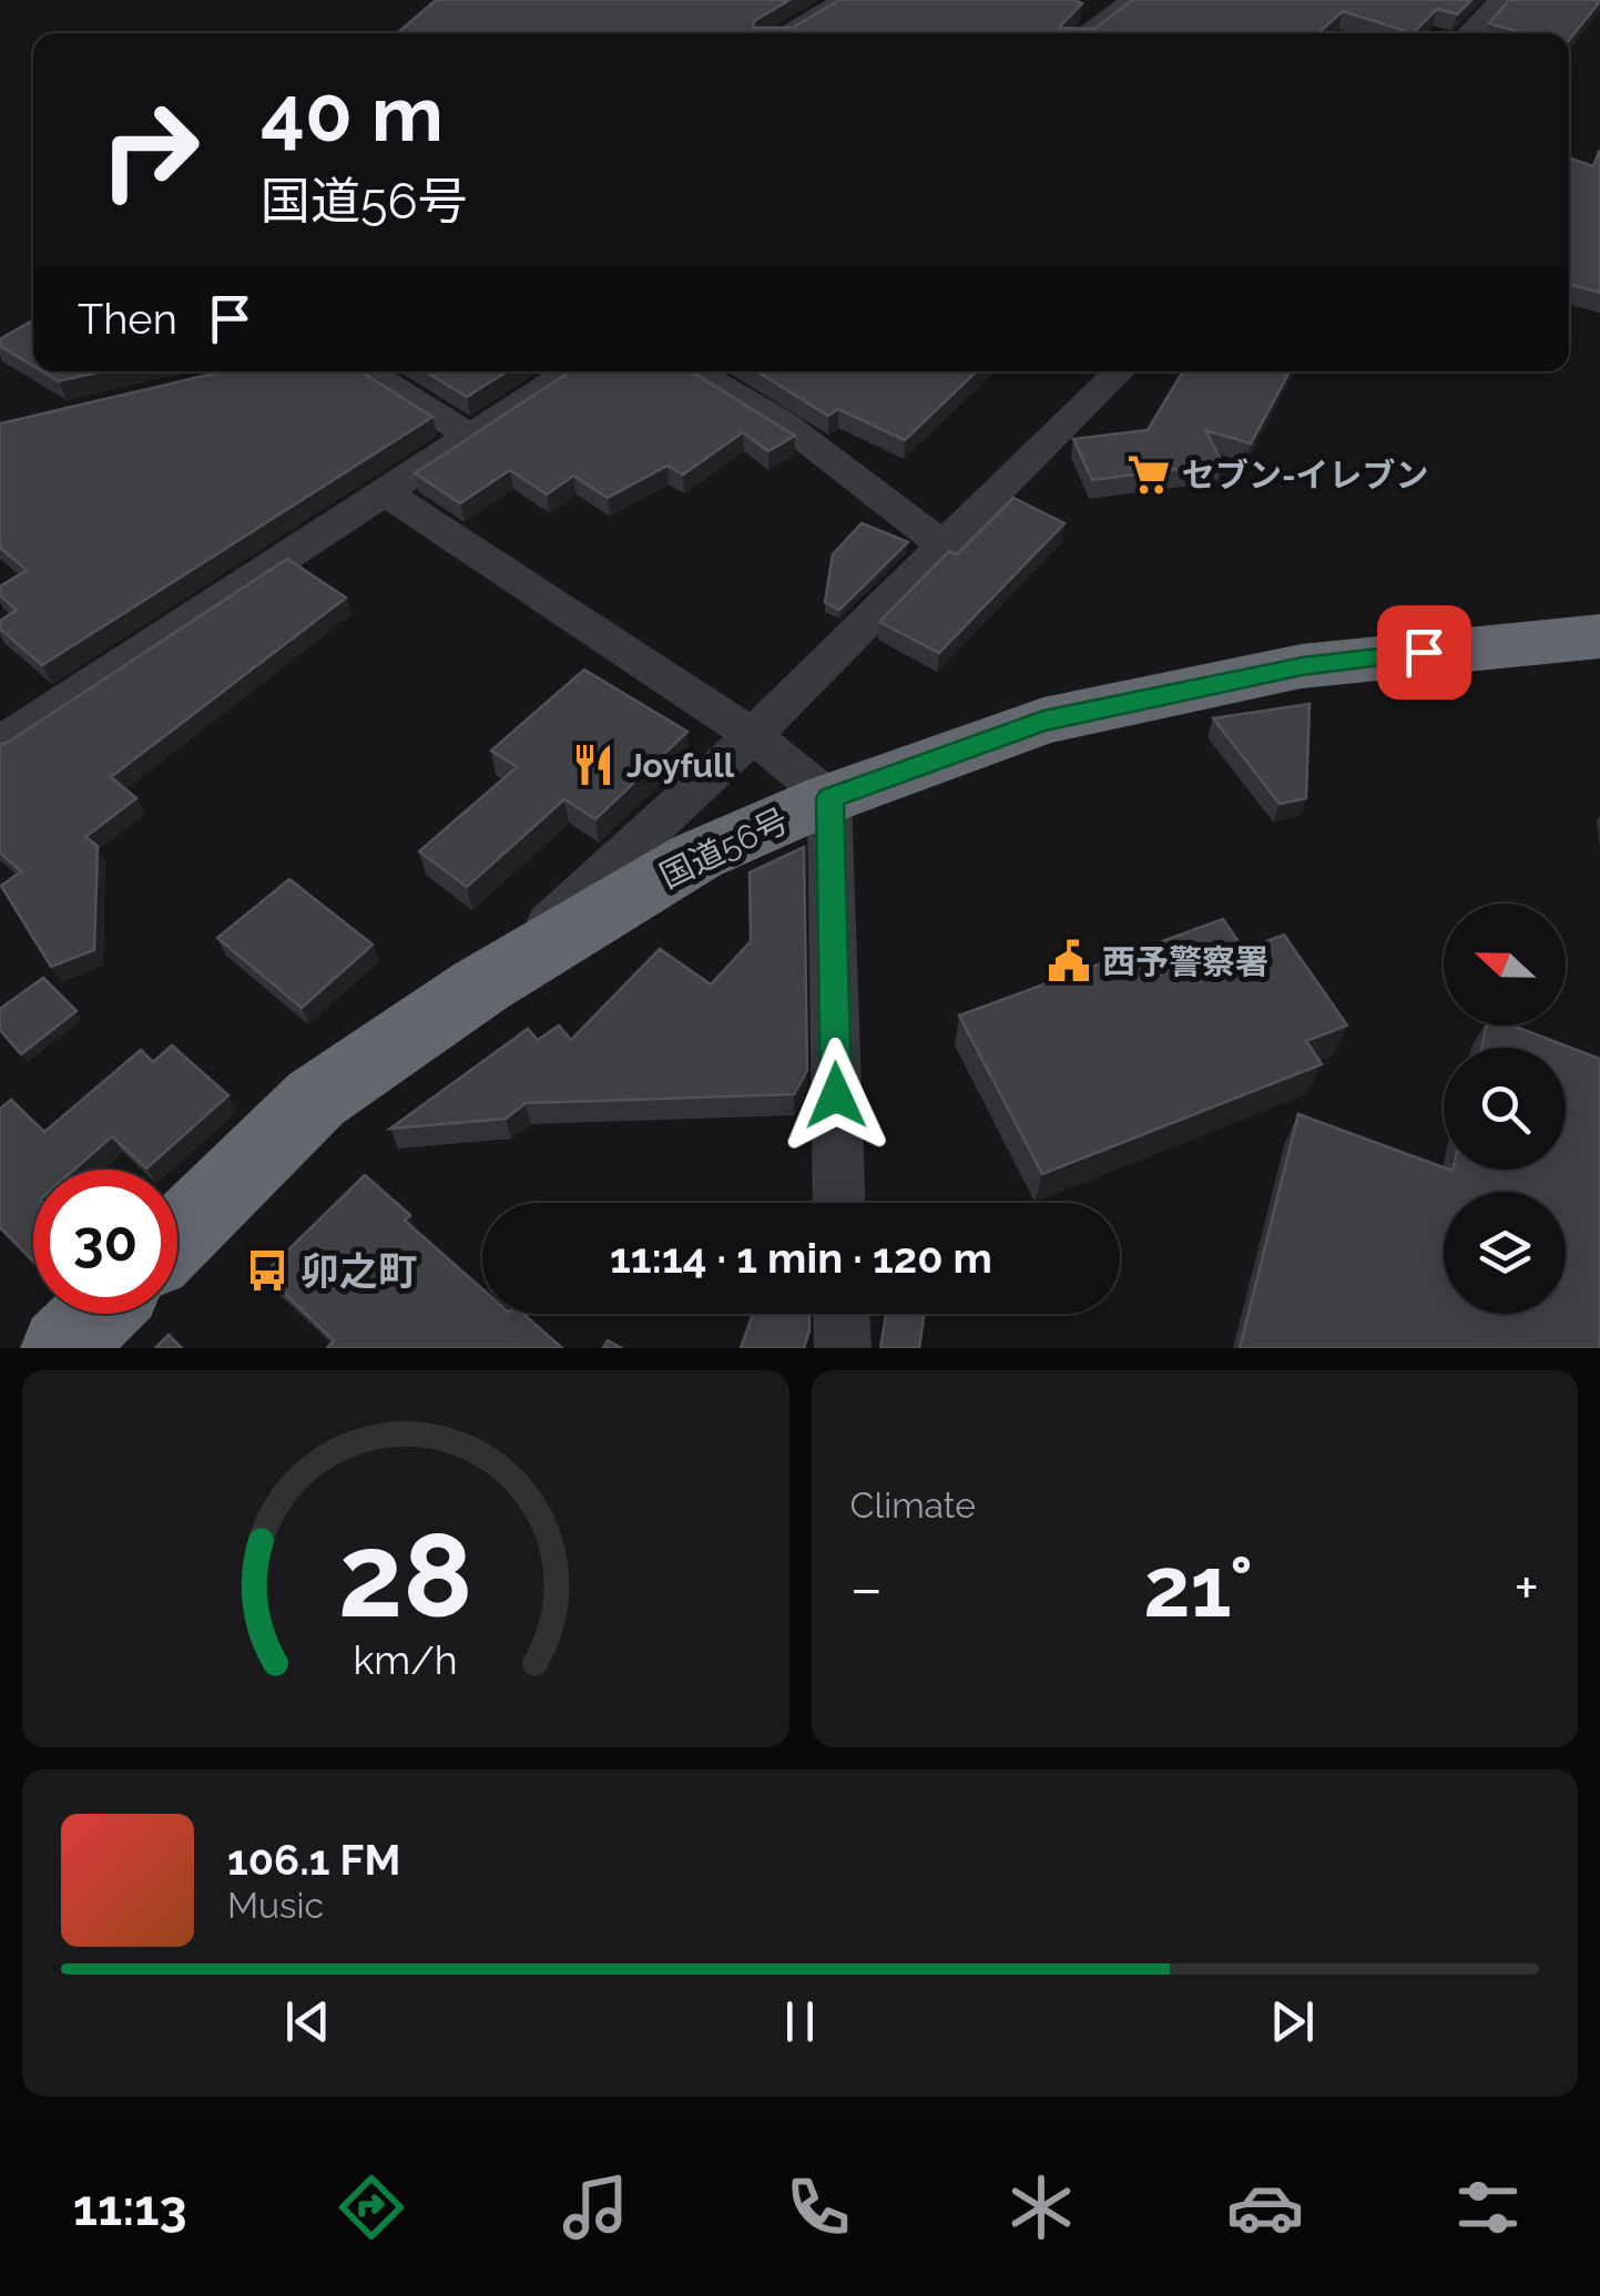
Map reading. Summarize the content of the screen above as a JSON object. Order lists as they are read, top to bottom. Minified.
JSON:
{"streets":{"highway":["国道56号"]},"places":{"supermarket":["セブン-イレブン"],"restaurant":["Joyfull"],"public building":["西予警察署"],"bus stop":["卯之町"]},"north":"left","page":{"turn":["40 m","国道56号"],"then":"Then","limit":"30","trip":"11:14 · 1 min · 120 m","tile":"Climate","heat":["−","21°","+"],"song":["106.1 FM","Music"],"tabs":"11:13","gauge":["28","km/h"]}}
